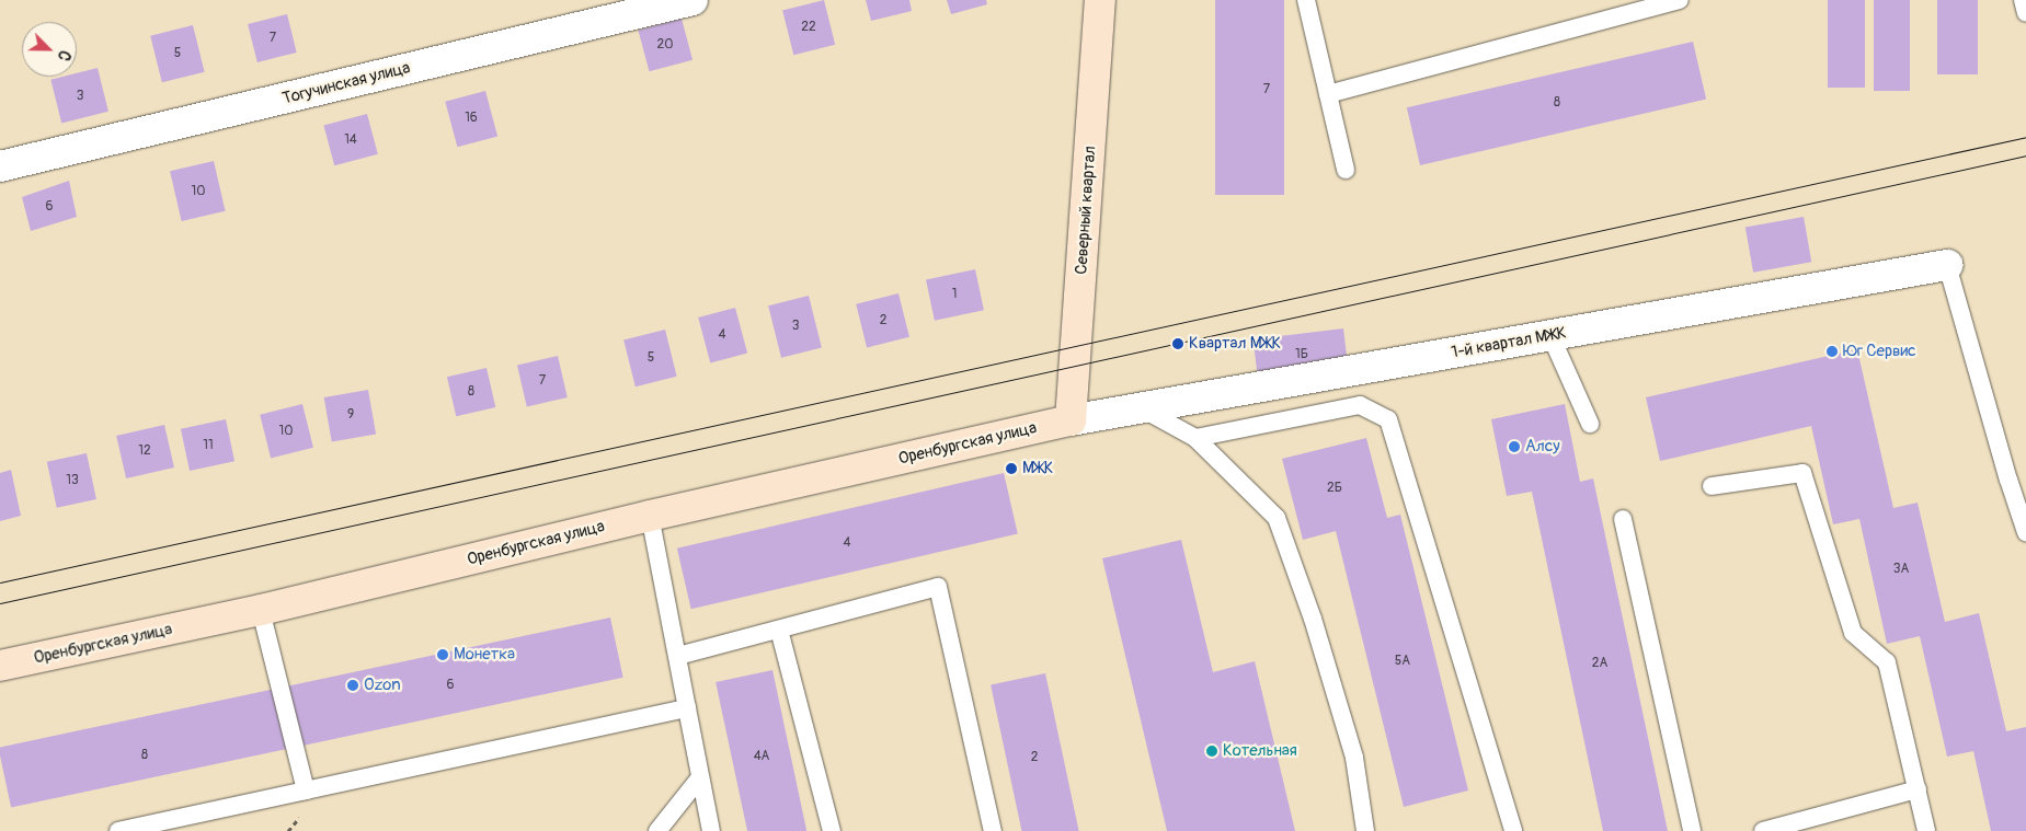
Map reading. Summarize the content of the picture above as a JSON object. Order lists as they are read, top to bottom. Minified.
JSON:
{"streets":{"main road":["Северный квартал","Оренбургская улица"],"street":["Тогучинская улица","1-й квартал МЖК"]},"crossings":[["Северный квартал","1-й квартал МЖК"],["Северный квартал","Оренбургская улица"],["1-й квартал МЖК","Оренбургская улица"]],"places":["Квартал МЖК","Юг Сервис","Алсу","МЖК","Монетка","Ozon","Котельная"],"house_numbers":["22","7","20","5","7","3","8","16","14","10","6","1","2","3","4","1Б","5","7","8","9","10","11","12","13","2Б","4","3А","5А","2А","6","8","4А","2"],"north":"bottom right"}
